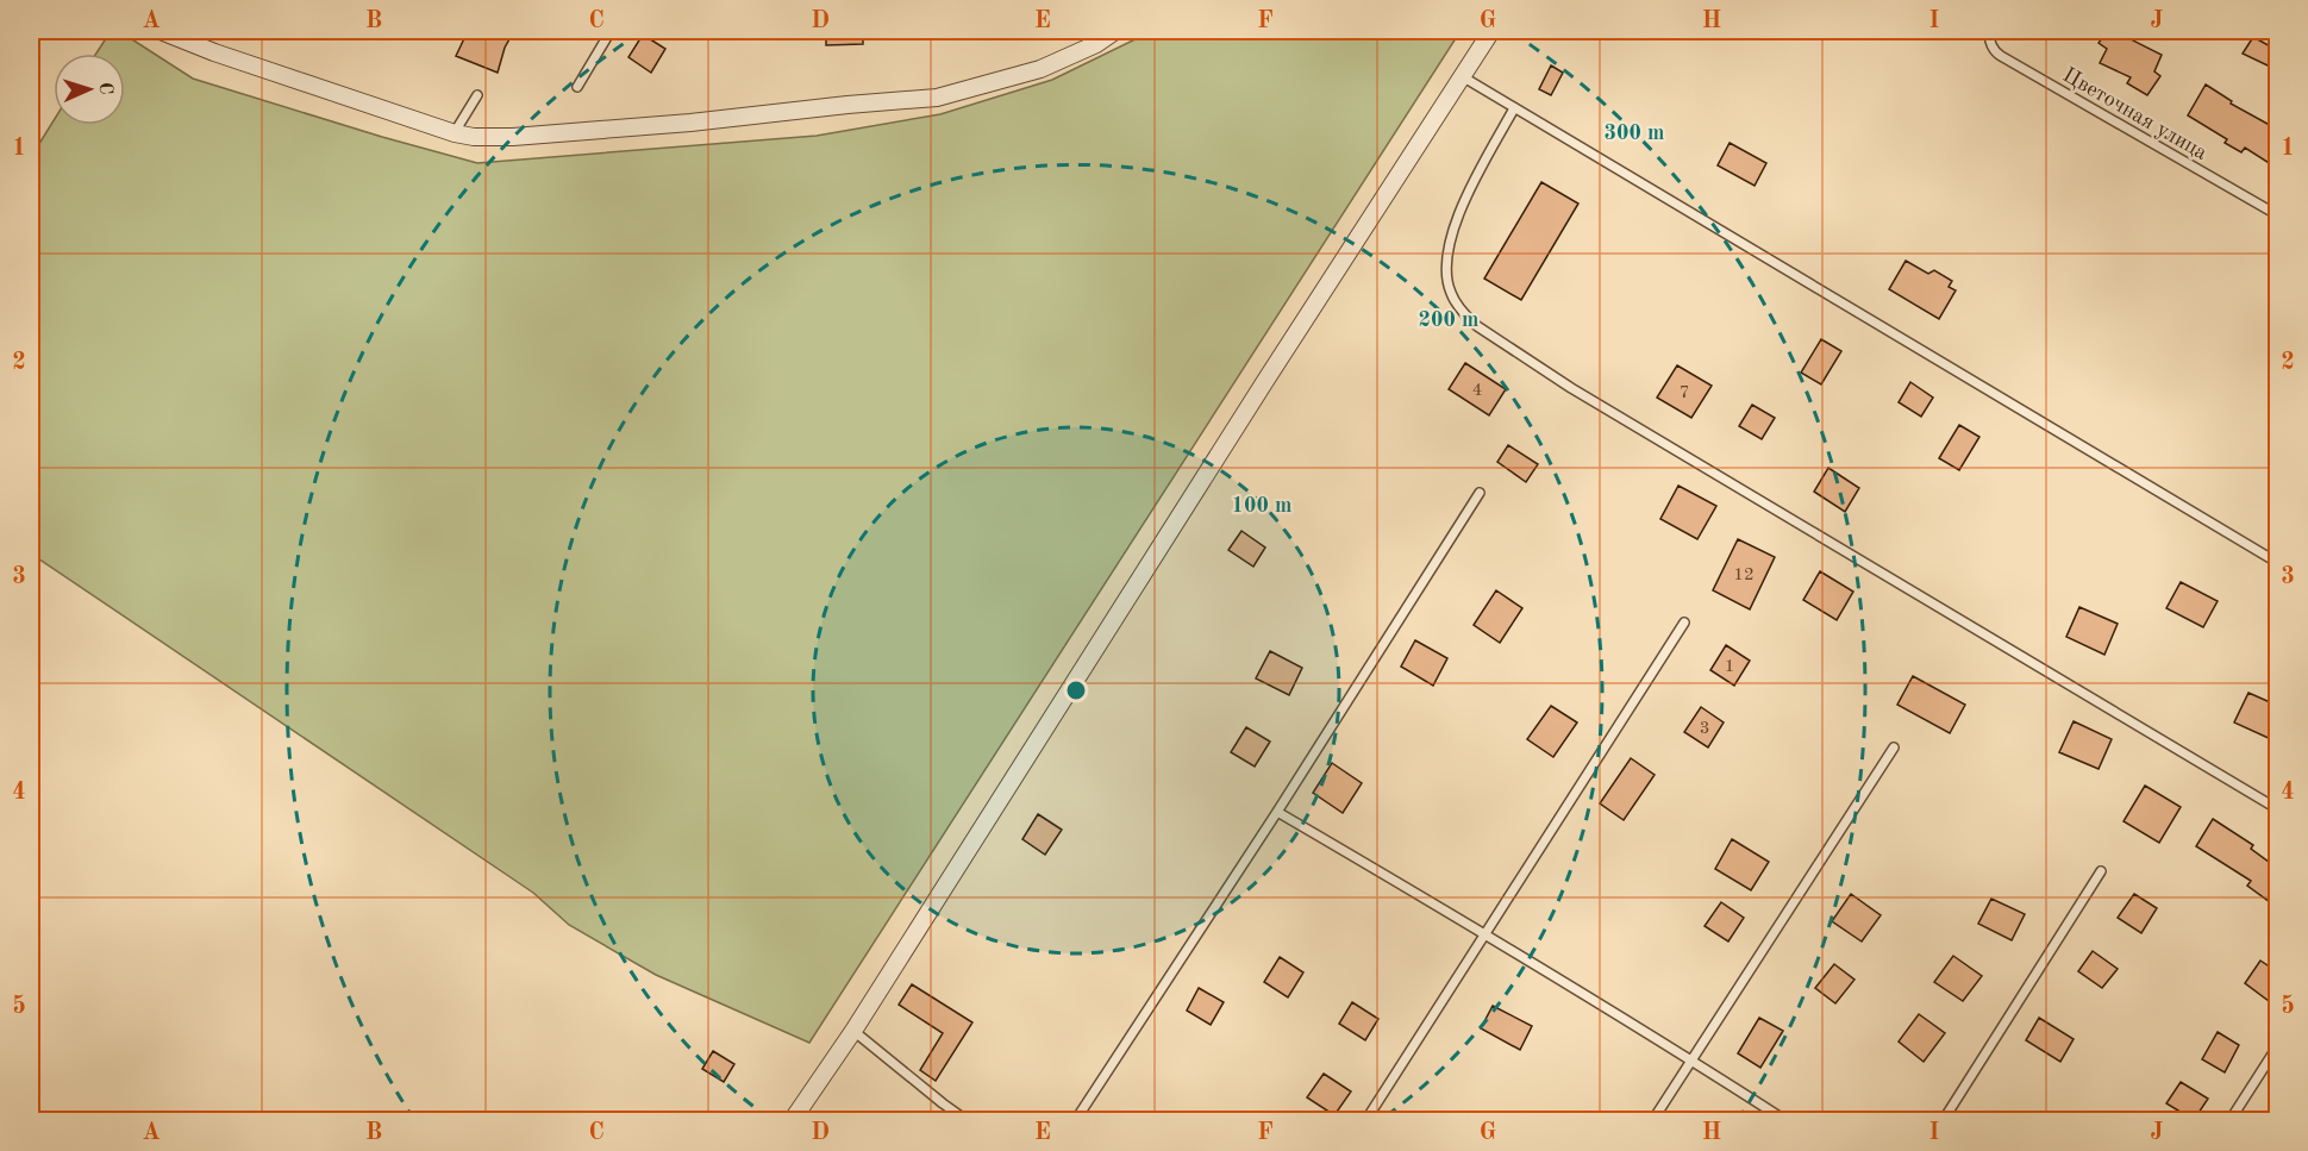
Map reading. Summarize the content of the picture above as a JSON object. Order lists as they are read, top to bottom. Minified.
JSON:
{"streets":{"lane":["Цветочная улица"]},"house_numbers":["4","7","12","1","3"],"north":"right","grid":{"columns":["A","B","C","D","E","F","G","H","I","J"],"rows":["1","2","3","4","5"]},"rings":["300 m","200 m","100 m"]}
